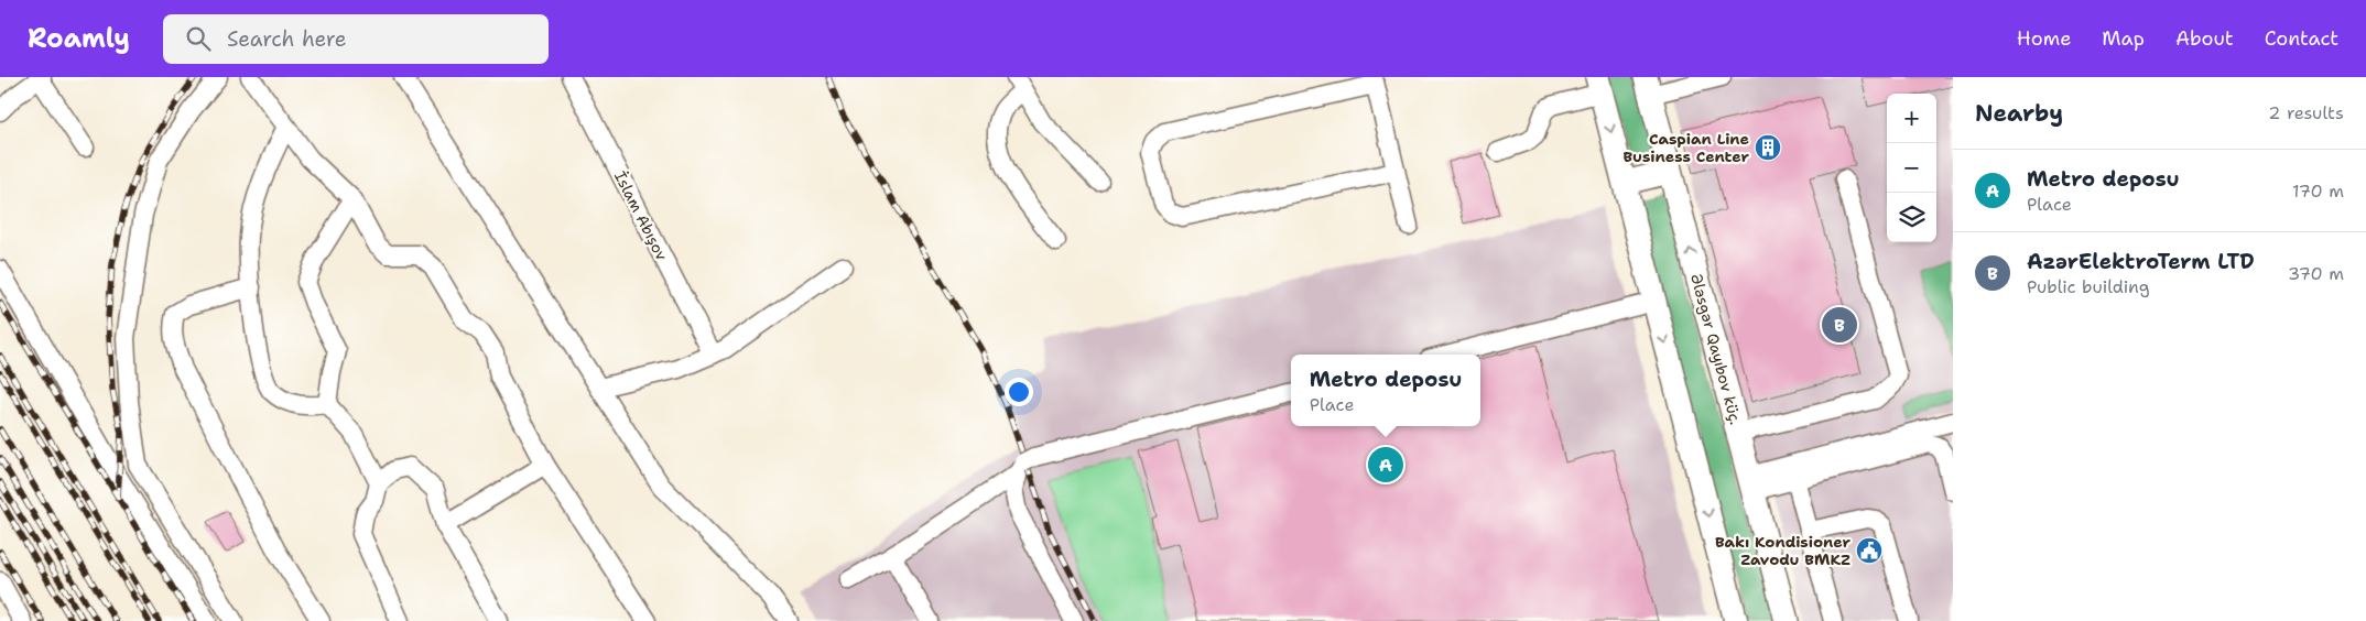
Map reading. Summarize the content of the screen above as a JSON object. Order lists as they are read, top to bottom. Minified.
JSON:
{"streets":{"main road":["Ələsgər Qayıbov küç."],"street":["İslam Abışov"]},"places":{"building":["Caspian Line Business Center"],"public building":["Bakı Kondisioner Zavodu BMKZ"]},"page":{"header":"Roamly","search":"Search here","nav":["Home","Map","About","Contact"],"heading":["Nearby","2 results"],"map_buttons":["+","−"],"list":[{"mark":"A","name":"Metro deposu","note":"Place","value":"170 m"},{"mark":"B","name":"AzərElektroTerm LTD","note":"Public building","value":"370 m"}],"pins":["B","A"],"popup":["Metro deposu","Place"]}}
